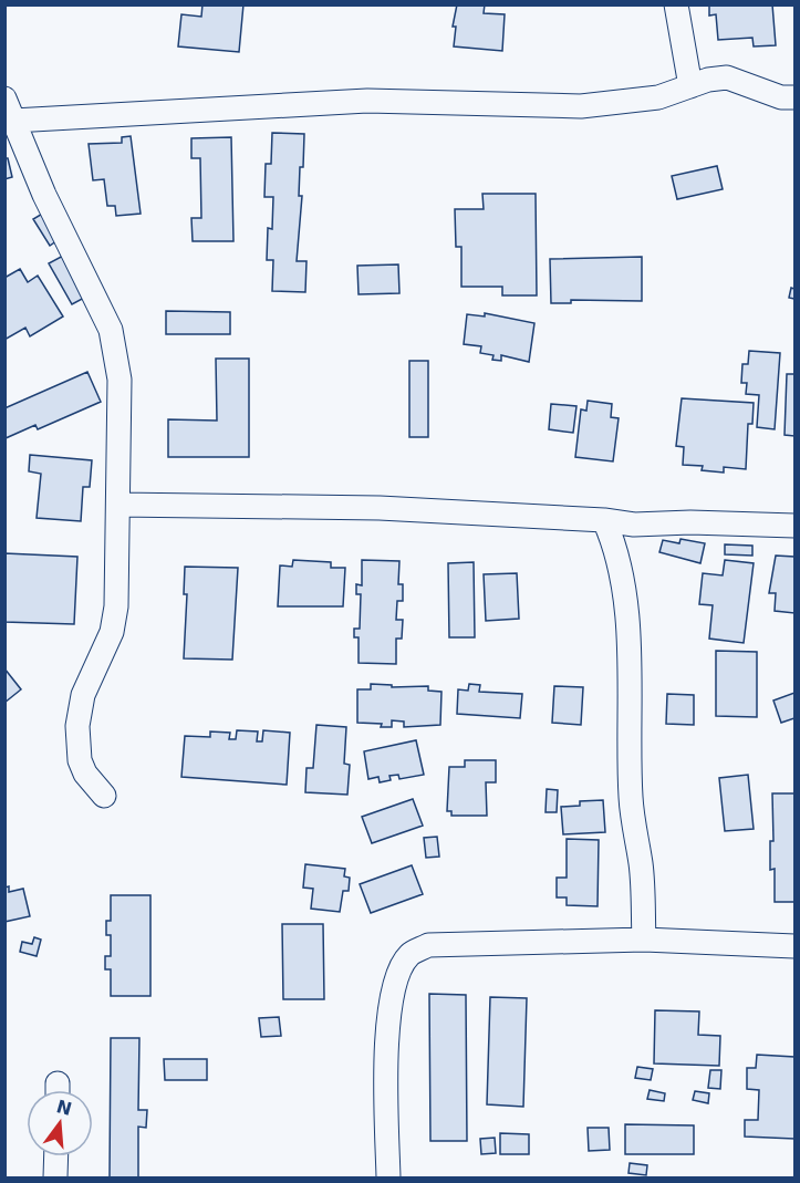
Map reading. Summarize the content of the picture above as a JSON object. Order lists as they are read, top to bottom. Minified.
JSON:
{"north":"top"}
